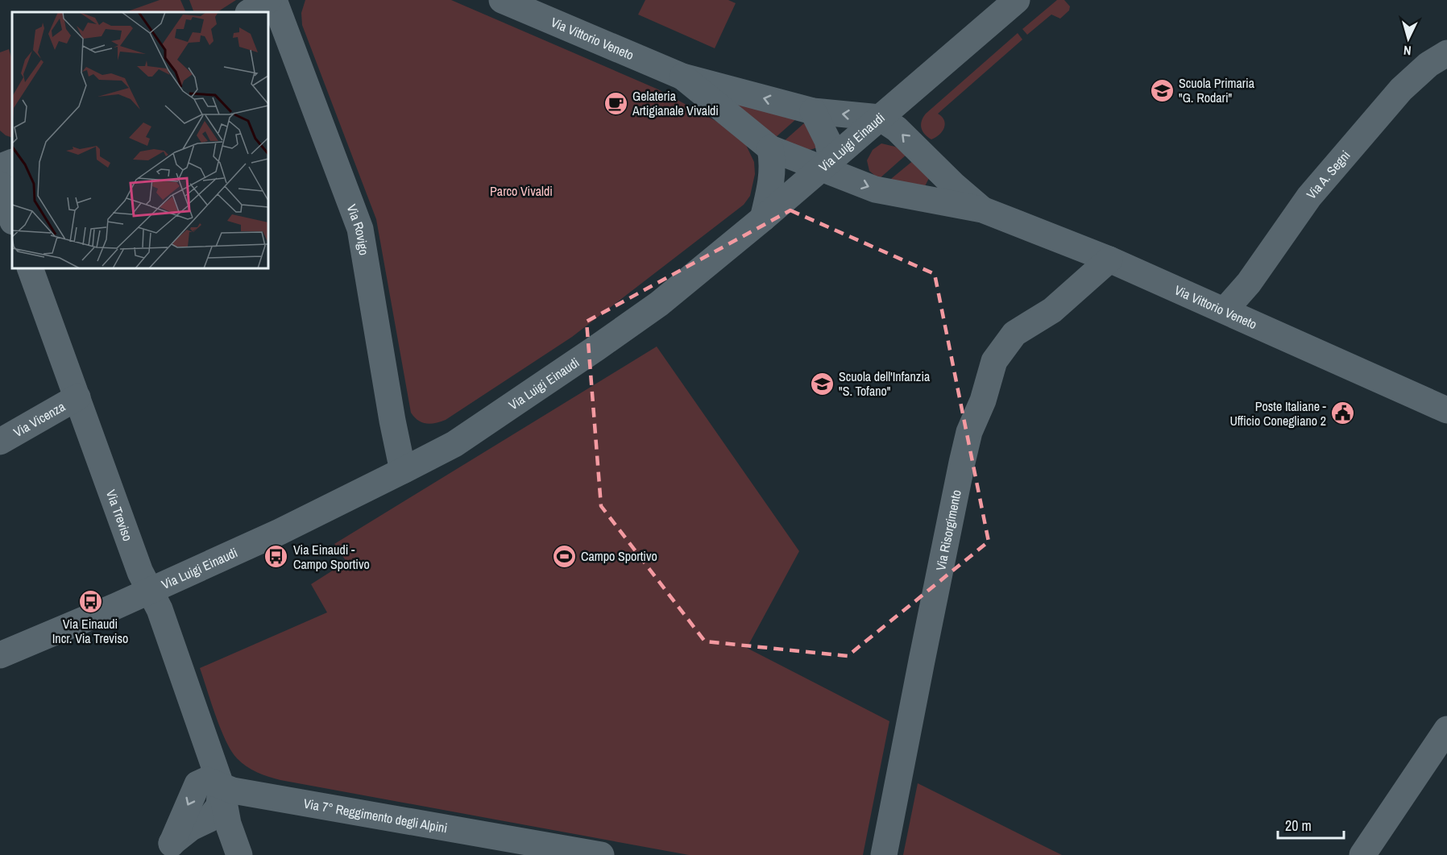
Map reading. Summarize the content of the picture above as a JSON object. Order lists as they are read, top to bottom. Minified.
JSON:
{"streets":{"street":["Via Vittorio Veneto","Via Luigi Einaudi","Via A. Segni","Via Rovigo","Via Vicenza","Via Treviso","Via Risorgimento","Via 7° Reggimento degli Alpini"]},"crossings":[["Via Vittorio Veneto","Via Luigi Einaudi"],["Via Vittorio Veneto","Via A. Segni"],["Via Vittorio Veneto","Via Risorgimento"],["Via Luigi Einaudi","Via Rovigo"],["Via Luigi Einaudi","Via Treviso"],["Via Vicenza","Via Treviso"],["Via Treviso","Via 7° Reggimento degli Alpini"]],"parks":["Parco Vivaldi"],"places":{"school or university":["Scuola Primaria \"G. Rodari\"","Scuola dell'Infanzia \"S. Tofano\""],"cafe":["Gelateria Artigianale Vivaldi"],"public building":["Poste Italiane - Ufficio Conegliano 2"],"sports":["Campo Sportivo"],"bus stop":["Via Einaudi - Campo Sportivo","Via Einaudi Incr. Via Treviso"]},"scale_bar":"20 m","north":"bottom"}
